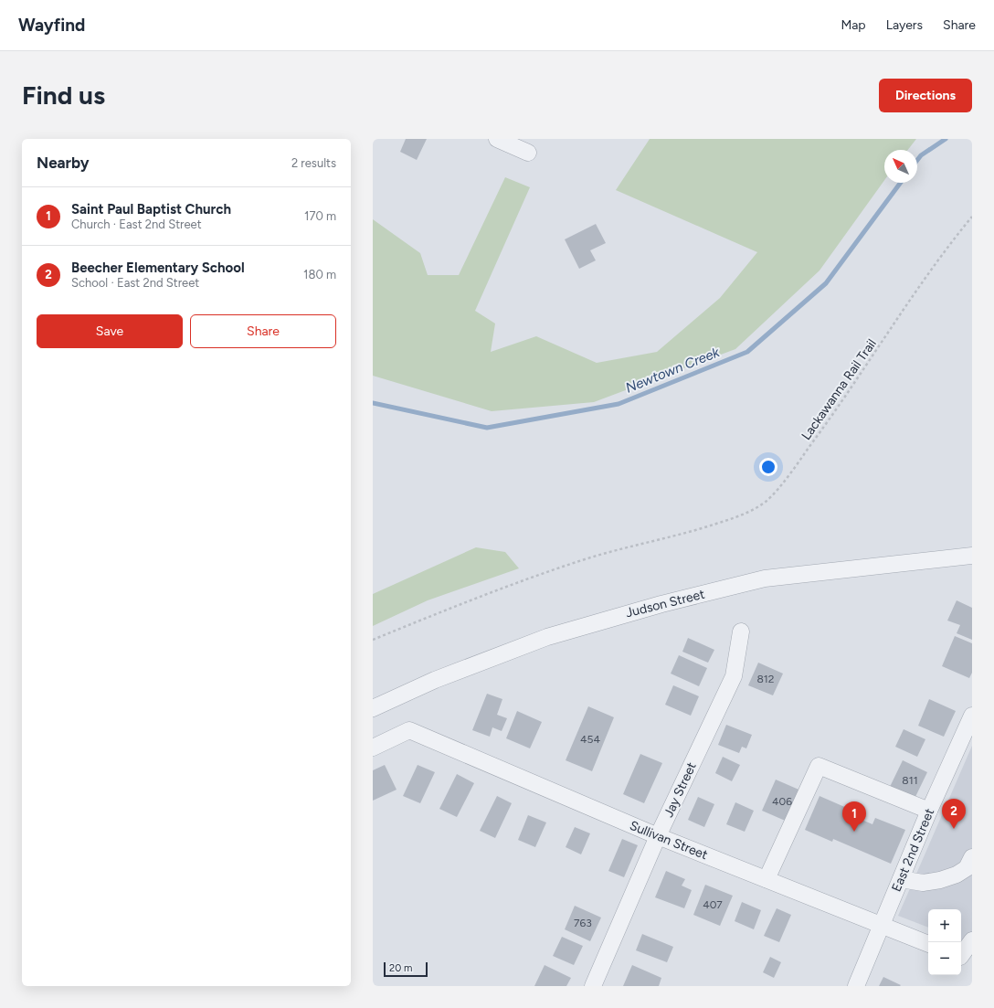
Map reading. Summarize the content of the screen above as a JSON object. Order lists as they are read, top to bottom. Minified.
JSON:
{"streets":{"street":["Judson Street","Jay Street","Sullivan Street","East 2nd Street"],"path":["Lackawanna Rail Trail"]},"crossings":[["Jay Street","Sullivan Street"],["Sullivan Street","East 2nd Street"]],"water":["Newtown Creek"],"house_numbers":["812","454","811","406","407","763"],"scale_bar":"20 m","north":"top left","page":{"header":"Wayfind","nav":["Map","Layers","Share"],"buttons":["Directions",["Save","Share"]],"title":"Find us","heading":["Nearby","2 results"],"list":[{"mark":"1","name":"Saint Paul Baptist Church","note":"Church · East 2nd Street","value":"170 m"},{"mark":"2","name":"Beecher Elementary School","note":"School · East 2nd Street","value":"180 m"}],"pins":["2","1"],"map_buttons":["+","−"],"scale":"20 m"}}
